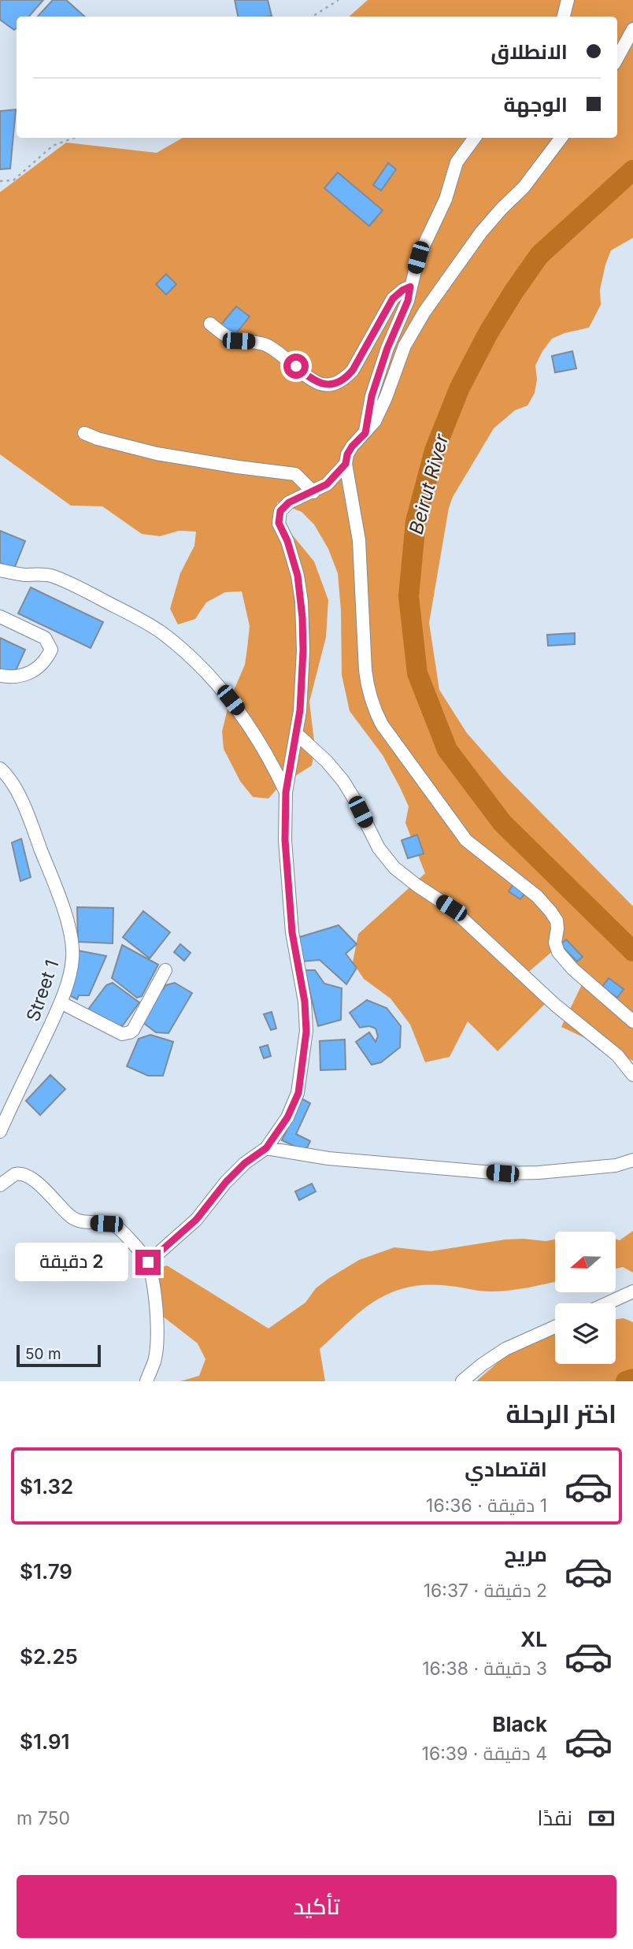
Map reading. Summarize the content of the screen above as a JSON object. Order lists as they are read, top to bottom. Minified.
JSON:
{"streets":{"street":["Street 1"]},"water":["Beirut River"],"scale_bar":"50 m","north":"left","page":{"banner":["الانطلاق","الوجهة"],"bubble":"2 دقيقة","scale":"50 m","heading":"اختر الرحلة","list":[{"name":"اقتصادي","note":"1 دقيقة · 16:36","value":"$1.32"},{"name":"مريح","note":"2 دقيقة · 16:37","value":"$1.79"},{"name":"XL","note":"3 دقيقة · 16:38","value":"$2.25"},{"name":"Black","note":"4 دقيقة · 16:39","value":"$1.91"}],"pay":["نقدًا","750 m"],"buttons":"تأكيد"}}
